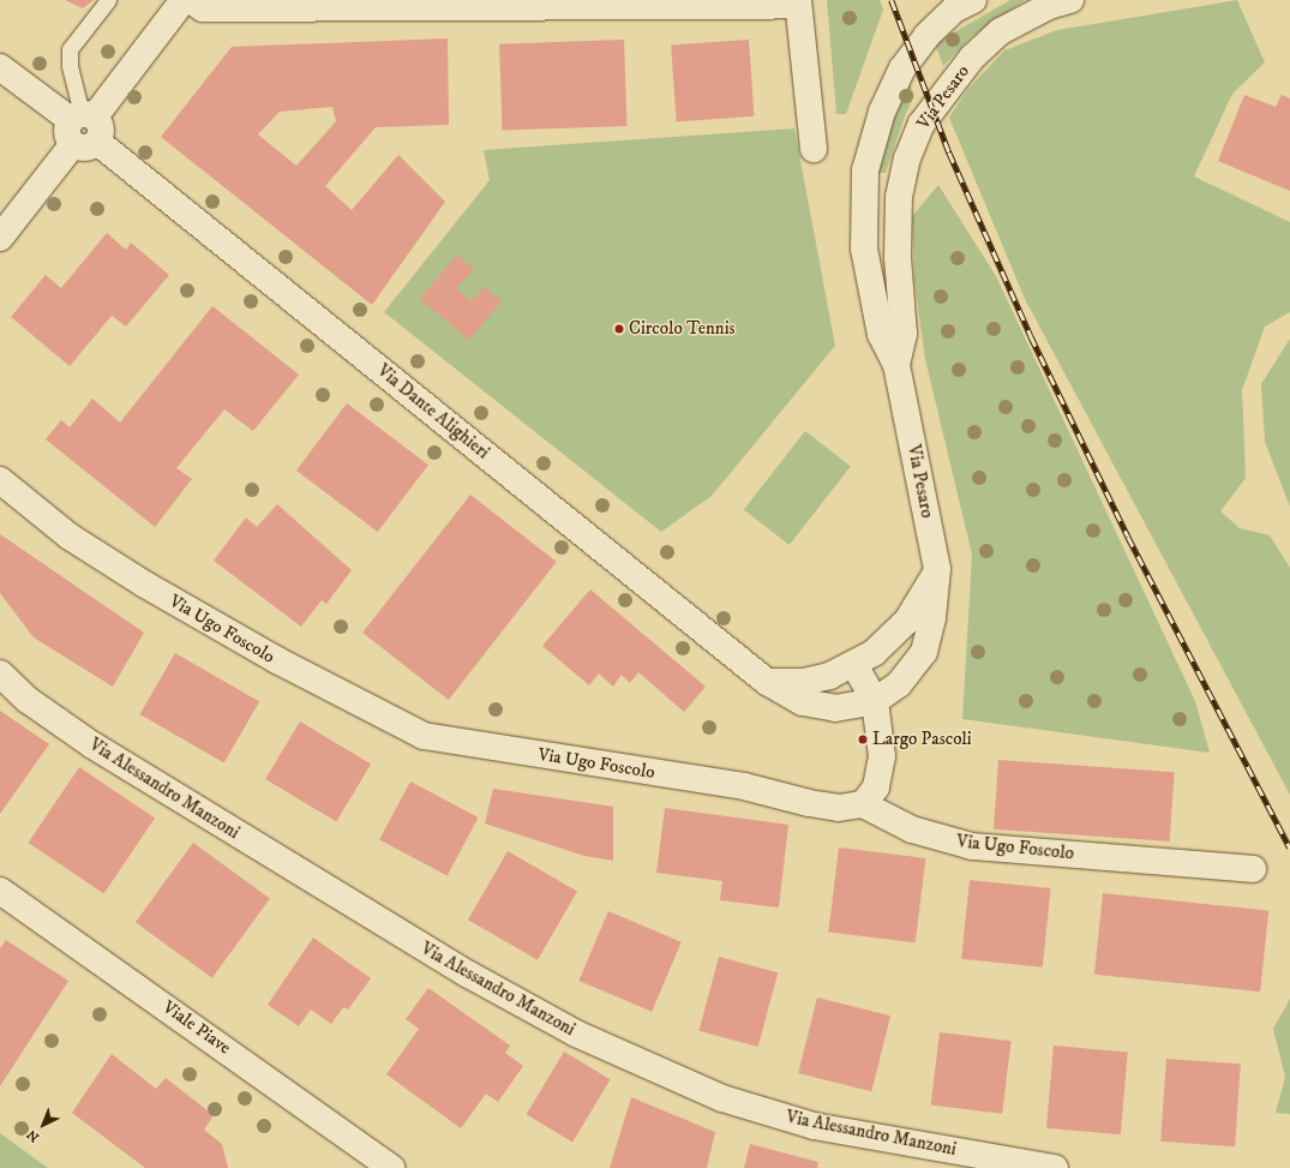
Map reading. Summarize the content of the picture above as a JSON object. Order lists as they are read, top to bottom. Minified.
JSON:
{"streets":{"street":["Via Pesaro","Via Dante Alighieri","Via Ugo Foscolo","Via Alessandro Manzoni","Viale Piave"]},"places":["Circolo Tennis","Largo Pascoli"],"north":"bottom left"}
